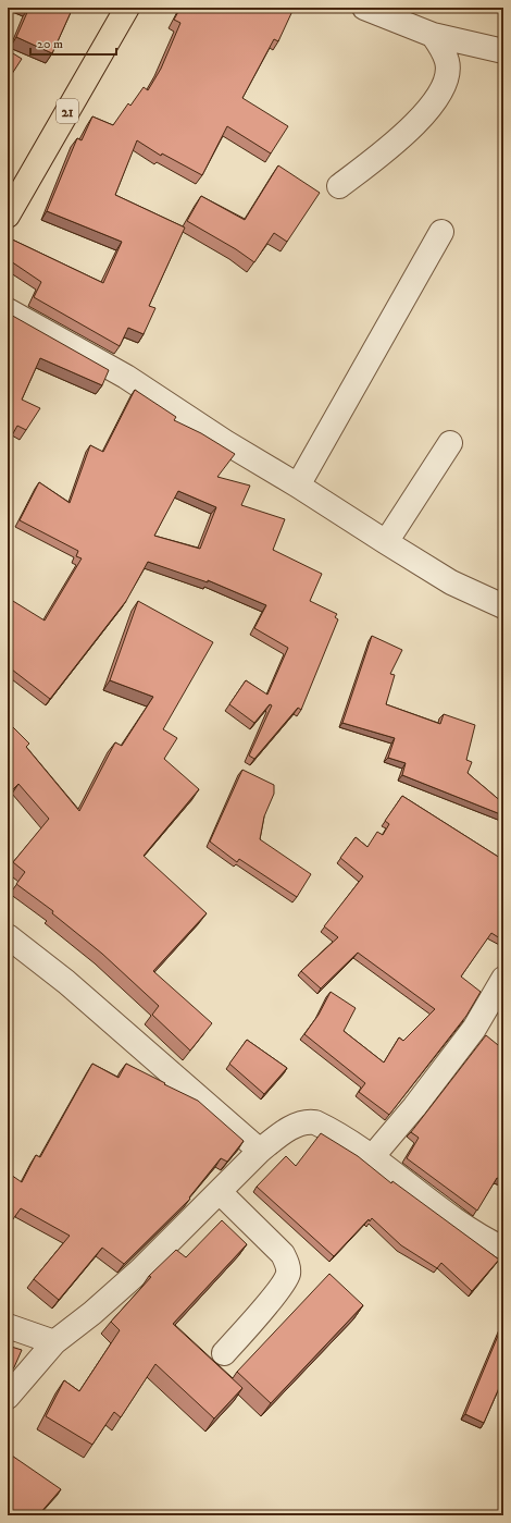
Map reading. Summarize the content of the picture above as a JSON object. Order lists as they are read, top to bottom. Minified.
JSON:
{"streets":{"highway":["21"]},"scale_bar":"20 m"}
